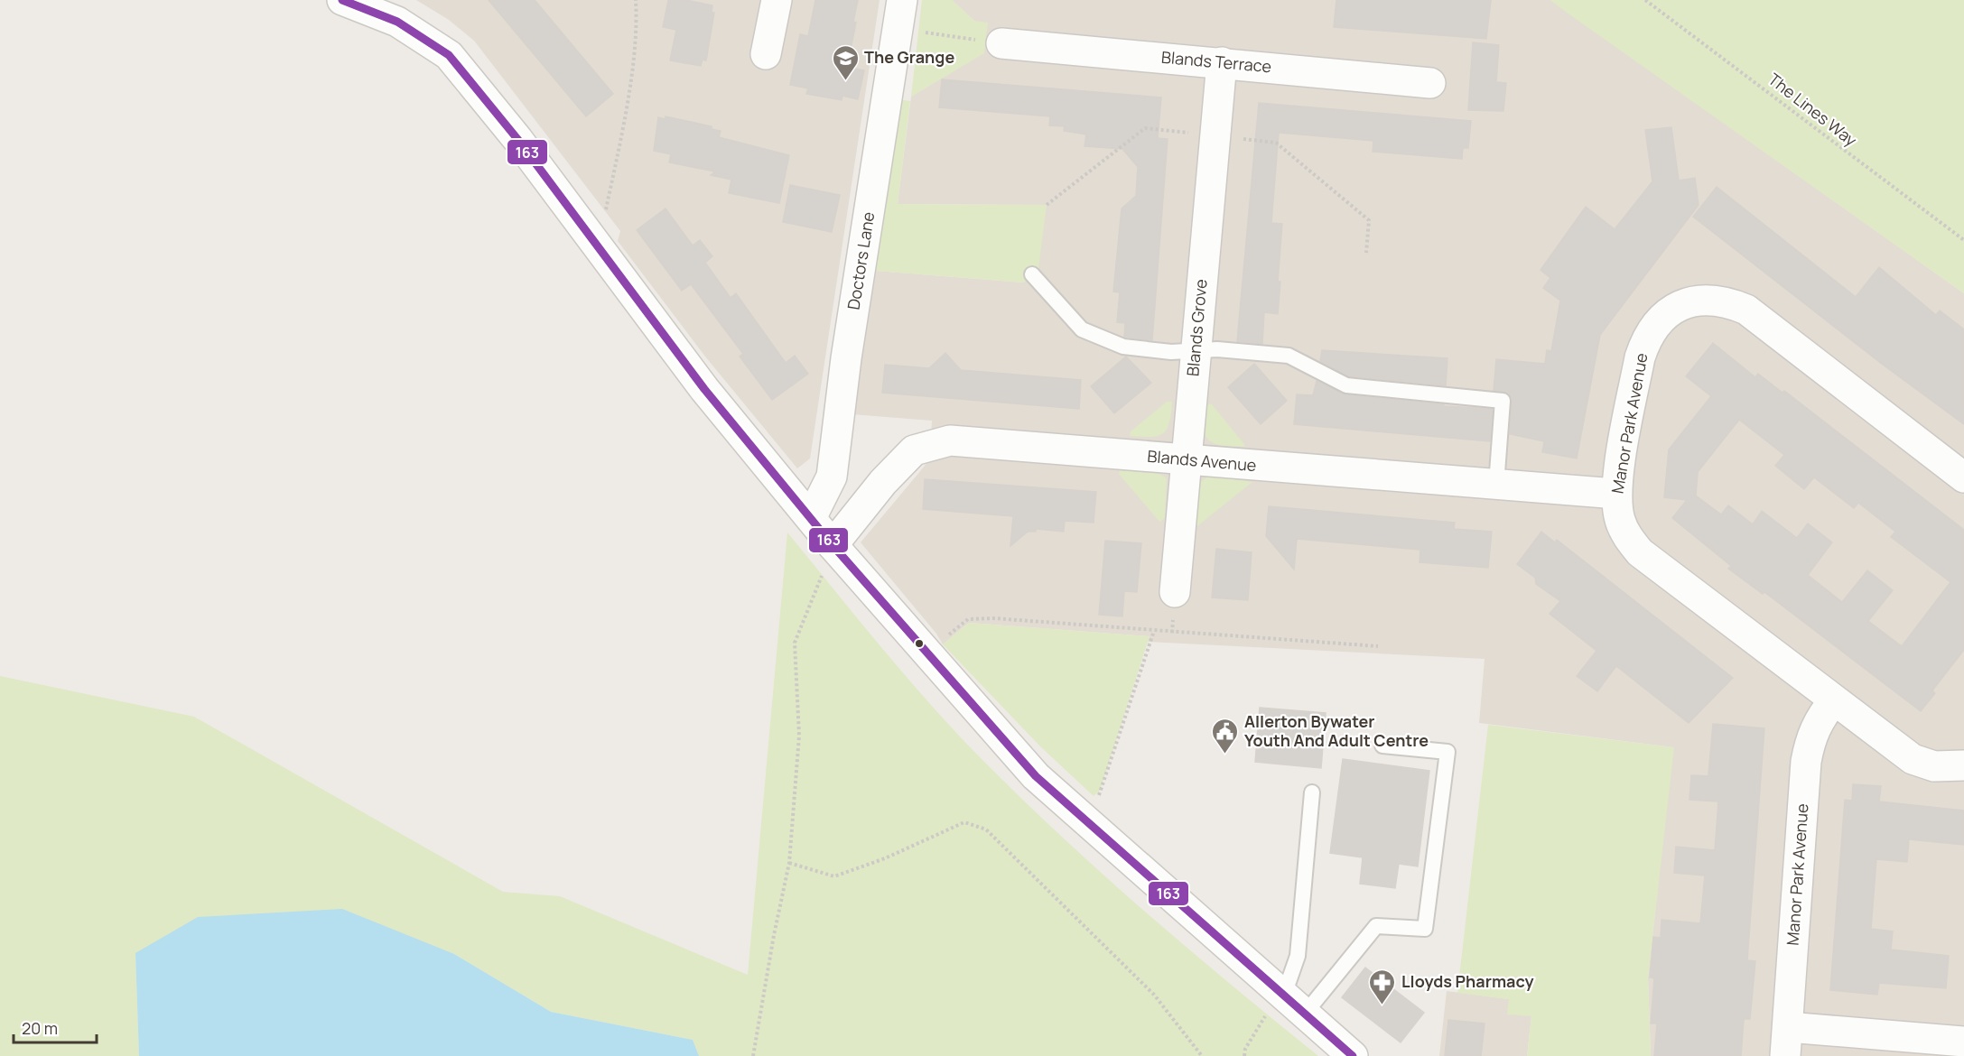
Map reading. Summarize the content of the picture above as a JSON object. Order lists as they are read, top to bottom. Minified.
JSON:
{"streets":{"street":["Blands Terrace","Doctors Lane","Blands Grove","Manor Park Avenue","Blands Avenue"],"path":["The Lines Way"]},"crossings":[["Blands Terrace","Blands Grove"],["Blands Grove","Blands Avenue"],["Manor Park Avenue","Blands Avenue"]],"places":{"school or university":["The Grange"],"public building":["Allerton Bywater Youth And Adult Centre"],"pharmacy":["Lloyds Pharmacy"]},"lines":["transit line 163"],"scale_bar":"20 m"}
